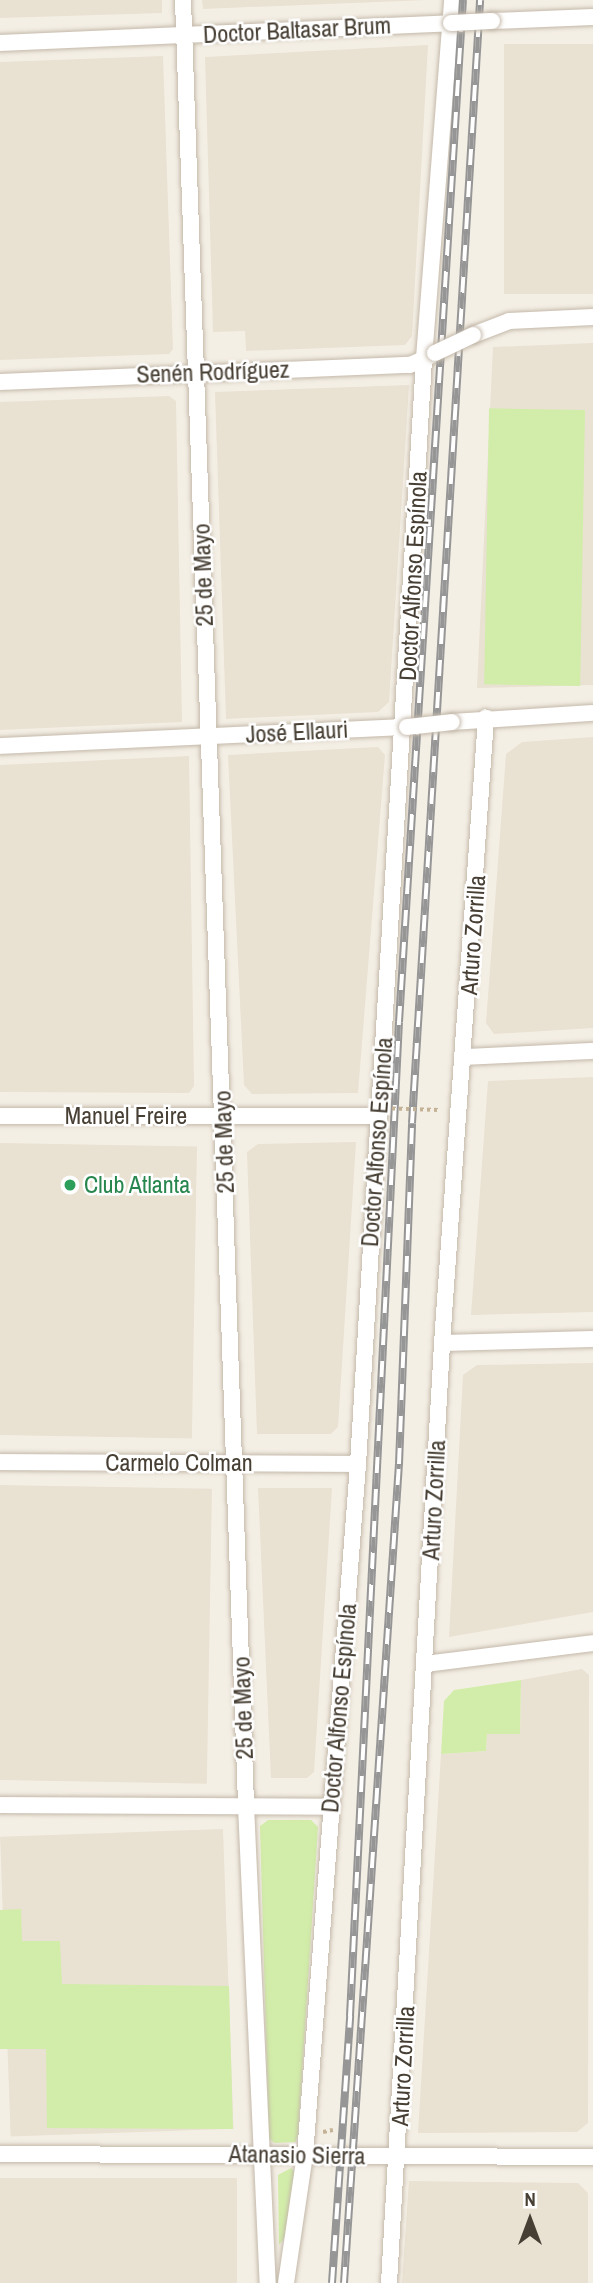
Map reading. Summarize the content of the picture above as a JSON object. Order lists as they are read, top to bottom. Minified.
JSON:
{"streets":{"street":["Doctor Baltasar Brum","Senén Rodríguez","25 de Mayo","Doctor Alfonso Espínola","José Ellauri","Arturo Zorrilla","Manuel Freire","Carmelo Colman","Atanasio Sierra"]},"crossings":[["Doctor Baltasar Brum","25 de Mayo"],["Doctor Baltasar Brum","Doctor Alfonso Espínola"],["Senén Rodríguez","25 de Mayo"],["Senén Rodríguez","Doctor Alfonso Espínola"],["25 de Mayo","José Ellauri"],["25 de Mayo","Manuel Freire"],["25 de Mayo","Carmelo Colman"],["25 de Mayo","Atanasio Sierra"],["Doctor Alfonso Espínola","José Ellauri"],["Doctor Alfonso Espínola","Manuel Freire"],["Doctor Alfonso Espínola","Carmelo Colman"],["Doctor Alfonso Espínola","Atanasio Sierra"],["José Ellauri","Arturo Zorrilla"],["Arturo Zorrilla","Atanasio Sierra"]],"places":["Club Atlanta"],"north":"top"}
